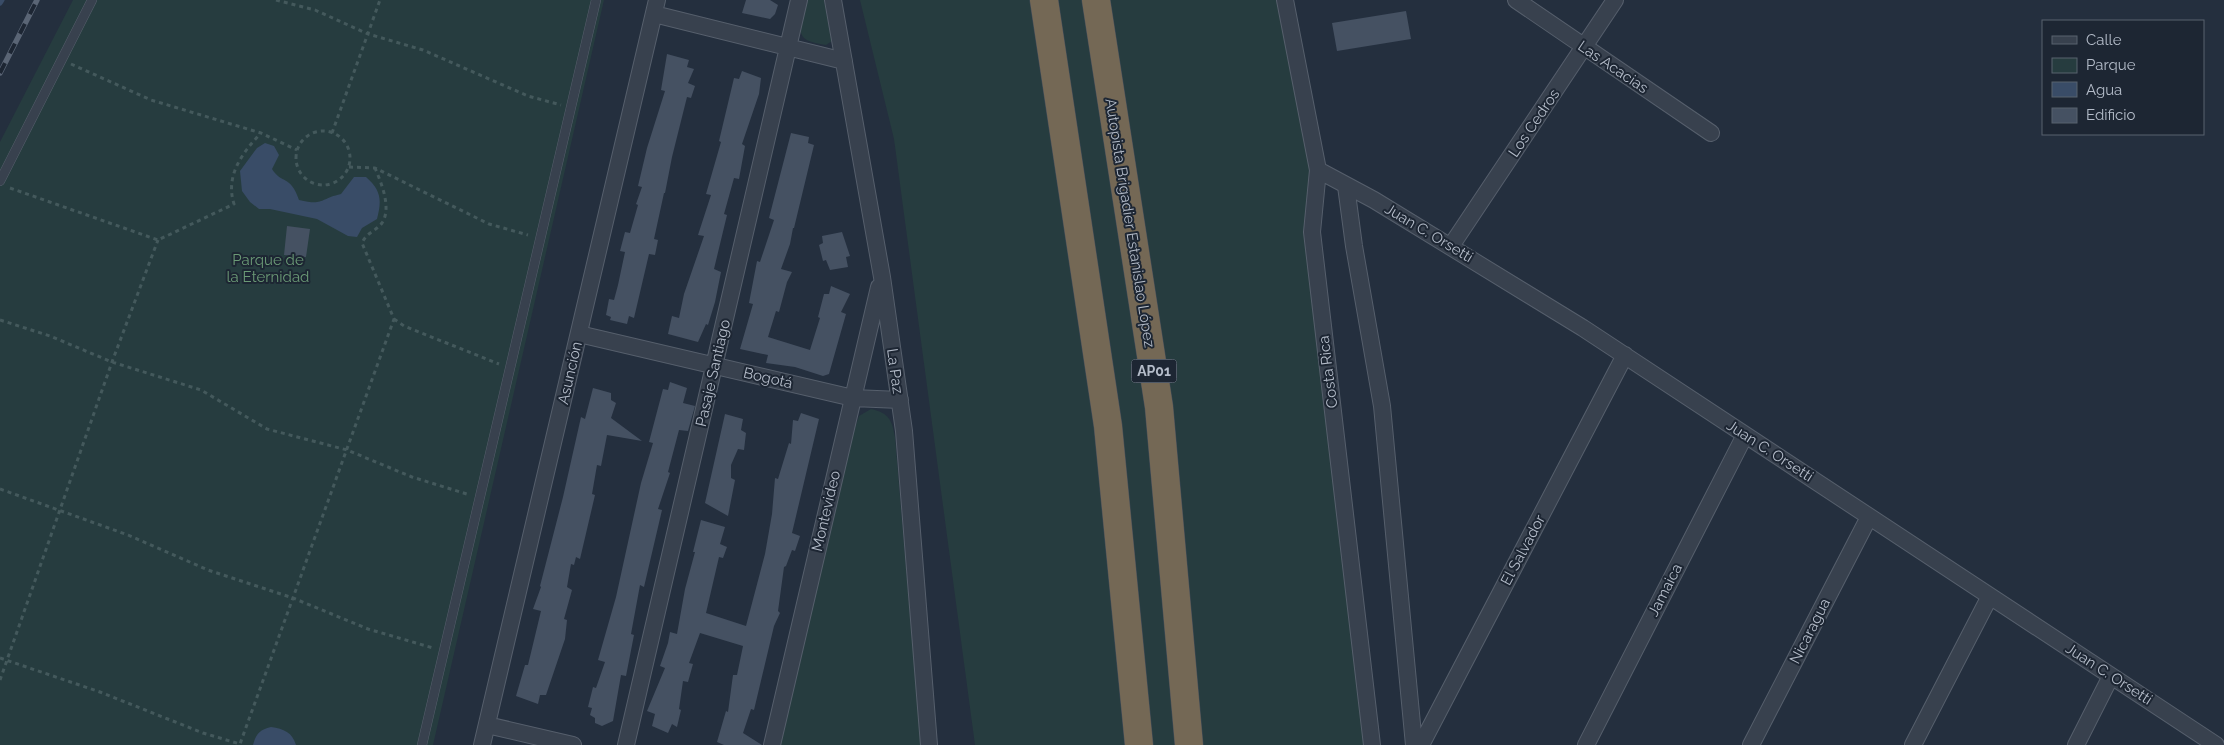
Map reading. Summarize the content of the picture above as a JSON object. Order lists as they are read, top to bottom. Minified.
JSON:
{"streets":{"highway":["Autopista Brigadier Estanislao López","AP01"],"street":["Las Acacias","Los Cedros","Juan C. Orsetti","La Paz","Costa Rica","Asunción","Pasaje Santiago","Bogotá","Montevideo","El Salvador","Jamaica","Nicaragua"]},"crossings":[["Las Acacias","Los Cedros"],["Los Cedros","Juan C. Orsetti"],["Juan C. Orsetti","Costa Rica"],["Juan C. Orsetti","El Salvador"],["Juan C. Orsetti","Jamaica"],["Juan C. Orsetti","Nicaragua"],["La Paz","Bogotá"],["La Paz","Montevideo"],["Asunción","Bogotá"],["Pasaje Santiago","Bogotá"],["Bogotá","Montevideo"]],"parks":["Parque de la Eternidad"],"legend":["Calle","Parque","Agua","Edificio"]}
